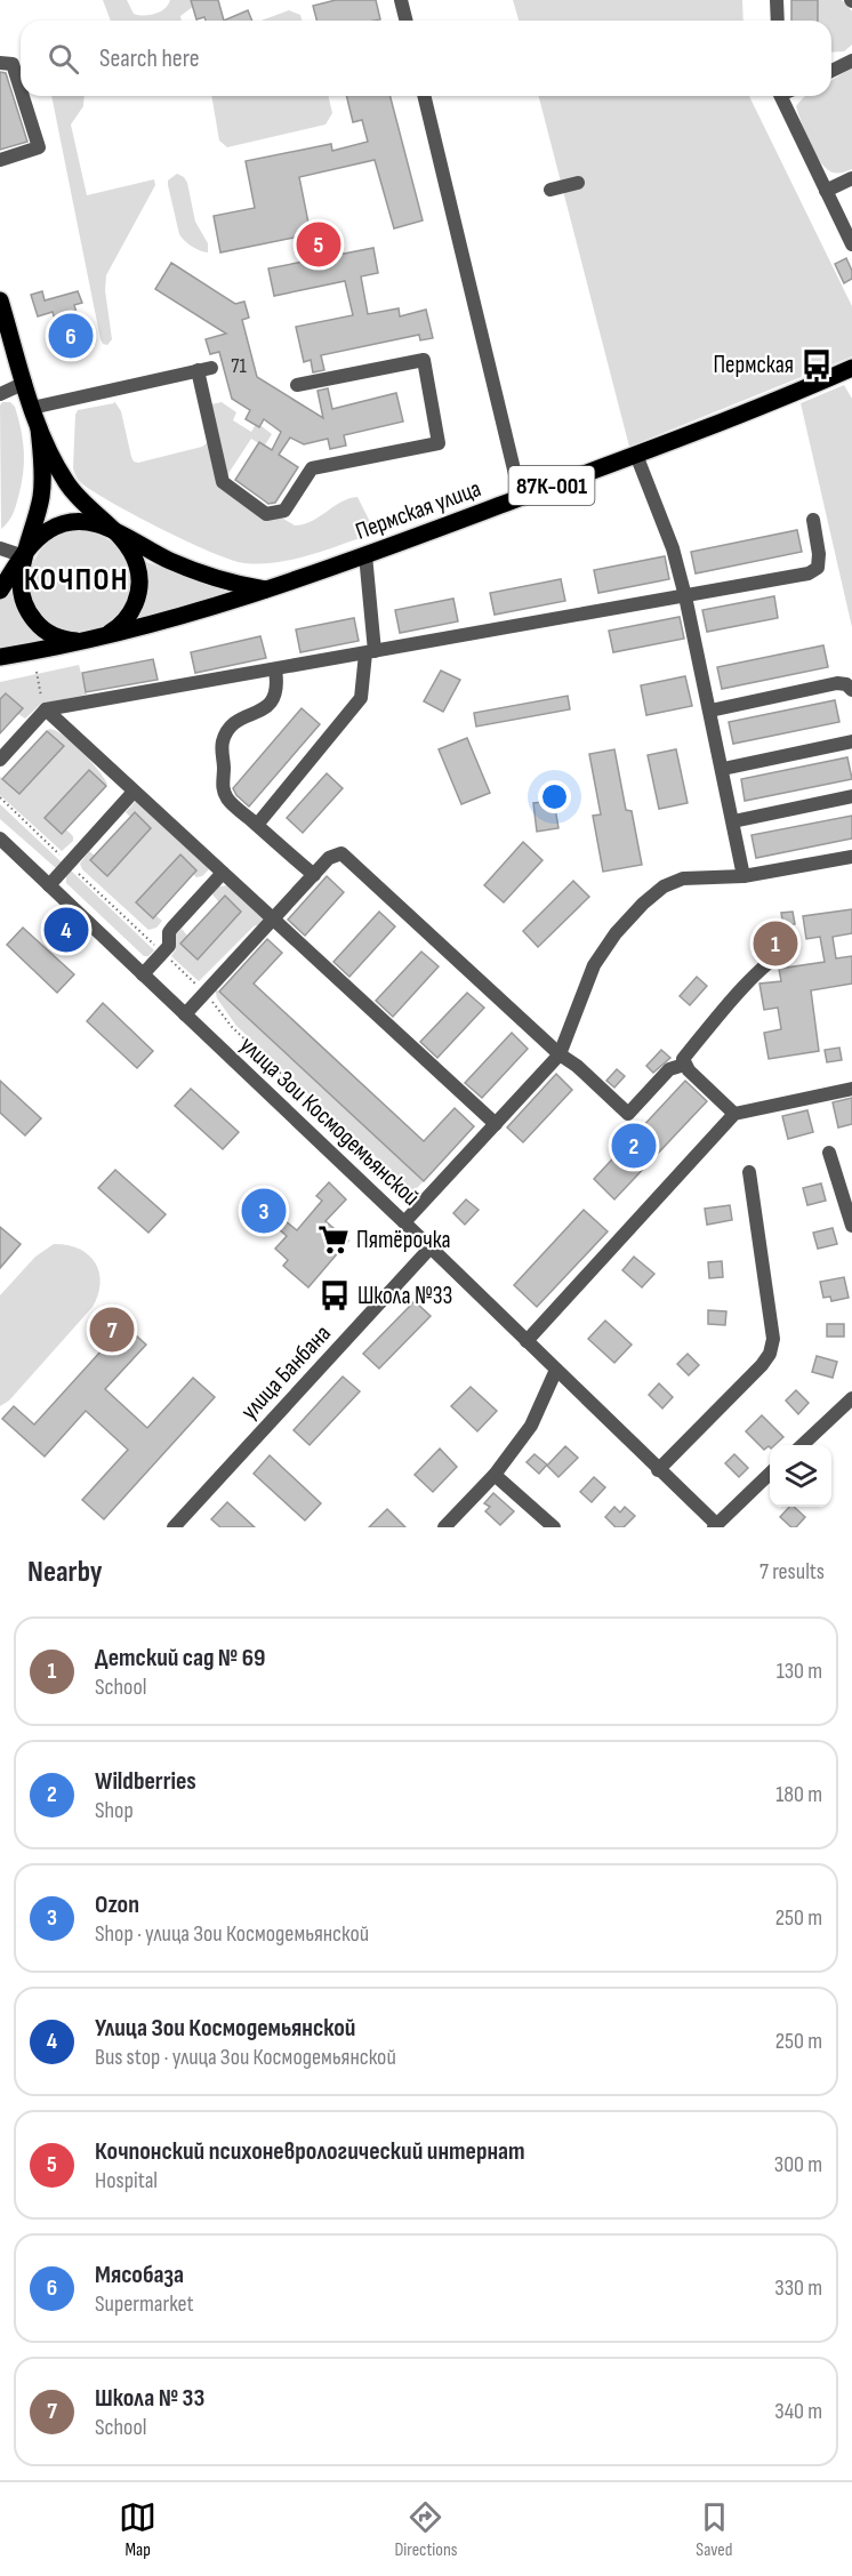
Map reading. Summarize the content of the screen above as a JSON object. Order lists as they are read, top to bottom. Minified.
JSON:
{"streets":{"main road":["87К-001","Пермская улица"],"street":["улица Зои Космодемьянской","улица Банбана"]},"crossings":[["87К-001","Пермская улица"],["улица Зои Космодемьянской","улица Банбана"]],"districts":["КОЧПОН"],"places":{"bus stop":["Пермская","Школа №33"],"supermarket":["Пятёрочка"]},"house_numbers":["71"],"page":{"search":"Search here","pins":["5","6","4","1","2","3","7"],"heading":["Nearby","7 results"],"list":[{"mark":"1","name":"Детский сад № 69","note":"School","value":"130 m"},{"mark":"2","name":"Wildberries","note":"Shop","value":"180 m"},{"mark":"3","name":"Ozon","note":"Shop · улица Зои Космодемьянской","value":"250 m"},{"mark":"4","name":"Улица Зои Космодемьянской","note":"Bus stop · улица Зои Космодемьянской","value":"250 m"},{"mark":"5","name":"Кочпонский психоневрологический интернат","note":"Hospital","value":"300 m"},{"mark":"6","name":"Мясобаза","note":"Supermarket","value":"330 m"},{"mark":"7","name":"Школа № 33","note":"School","value":"340 m"}],"nav":["Map","Directions","Saved"]}}
